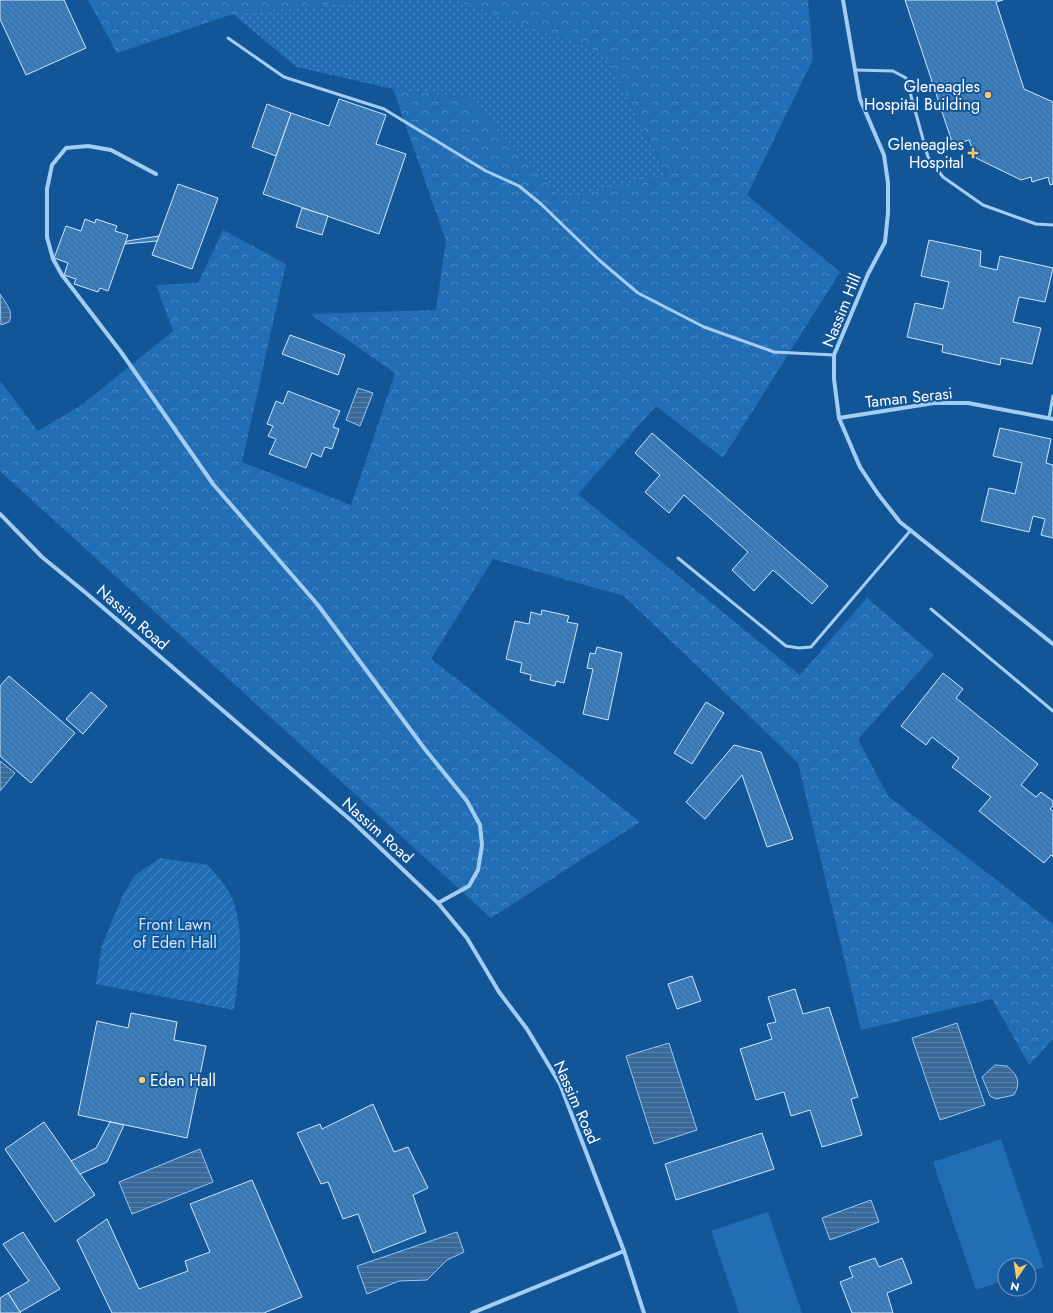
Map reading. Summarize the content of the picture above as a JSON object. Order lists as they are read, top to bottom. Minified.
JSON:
{"streets":{"street":["Nassim Hill","Taman Serasi","Nassim Road"]},"crossings":[["Nassim Hill","Taman Serasi"]],"parks":["Front Lawn of Eden Hall"],"places":{"other":["Gleneagles Hospital Building","Eden Hall"],"health":["Gleneagles Hospital"]},"north":"bottom"}
